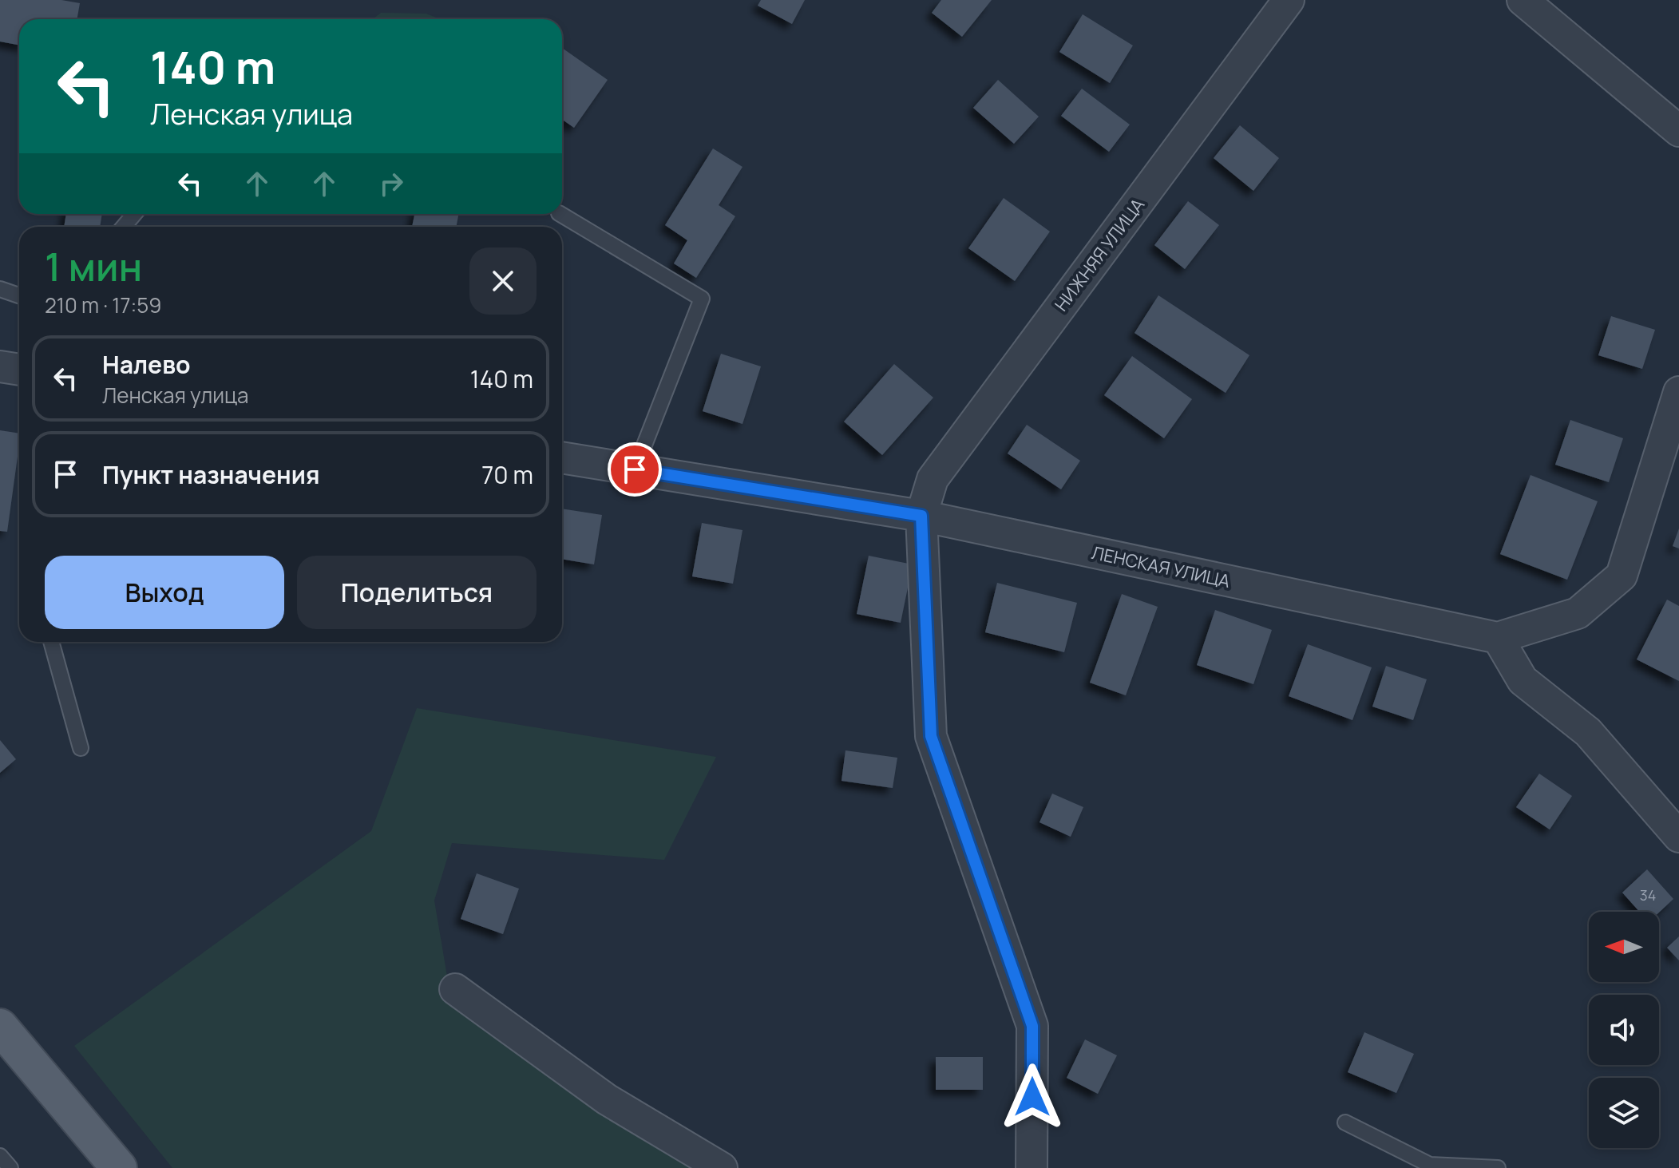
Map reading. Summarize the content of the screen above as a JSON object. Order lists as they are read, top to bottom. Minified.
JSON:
{"streets":{"street":["НИЖНЯЯ УЛИЦА","ЛЕНСКАЯ УЛИЦА"]},"crossings":[["НИЖНЯЯ УЛИЦА","ЛЕНСКАЯ УЛИЦА"]],"house_numbers":["34"],"north":"left","page":{"turn":["140 m","Ленская улица"],"heading":["1 мин","210 m · 17:59"],"list":[{"name":"Налево","note":"Ленская улица","value":"140 m"},{"name":"Пункт назначения","value":"70 m"}],"buttons":["Выход","Поделиться"]}}
